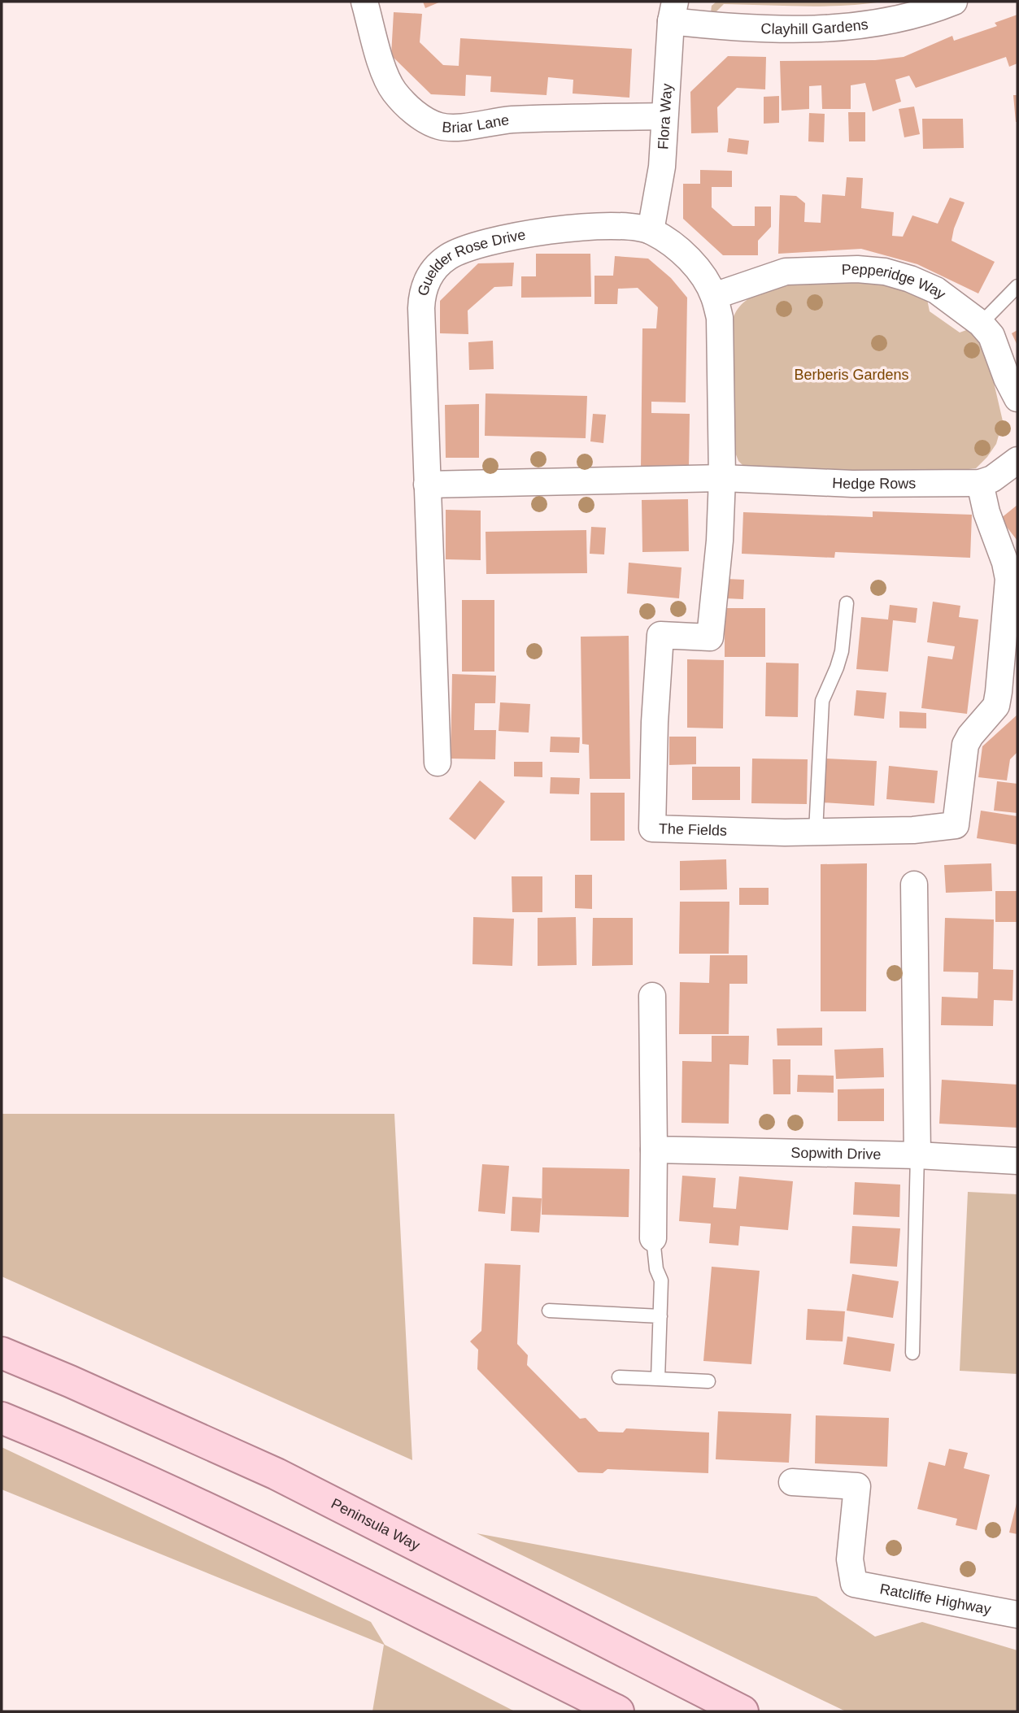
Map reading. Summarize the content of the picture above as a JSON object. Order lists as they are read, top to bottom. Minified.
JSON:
{"streets":{"main road":["Peninsula Way"],"street":["Clayhill Gardens","Flora Way","Briar Lane","Guelder Rose Drive","Pepperidge Way","Hedge Rows","The Fields","Sopwith Drive","Ratcliffe Highway"]},"crossings":[["Clayhill Gardens","Flora Way"],["Flora Way","Briar Lane"],["Flora Way","Guelder Rose Drive"],["Guelder Rose Drive","Pepperidge Way"],["Guelder Rose Drive","Hedge Rows"],["Guelder Rose Drive","The Fields"],["Hedge Rows","The Fields"]],"parks":["Berberis Gardens"]}
